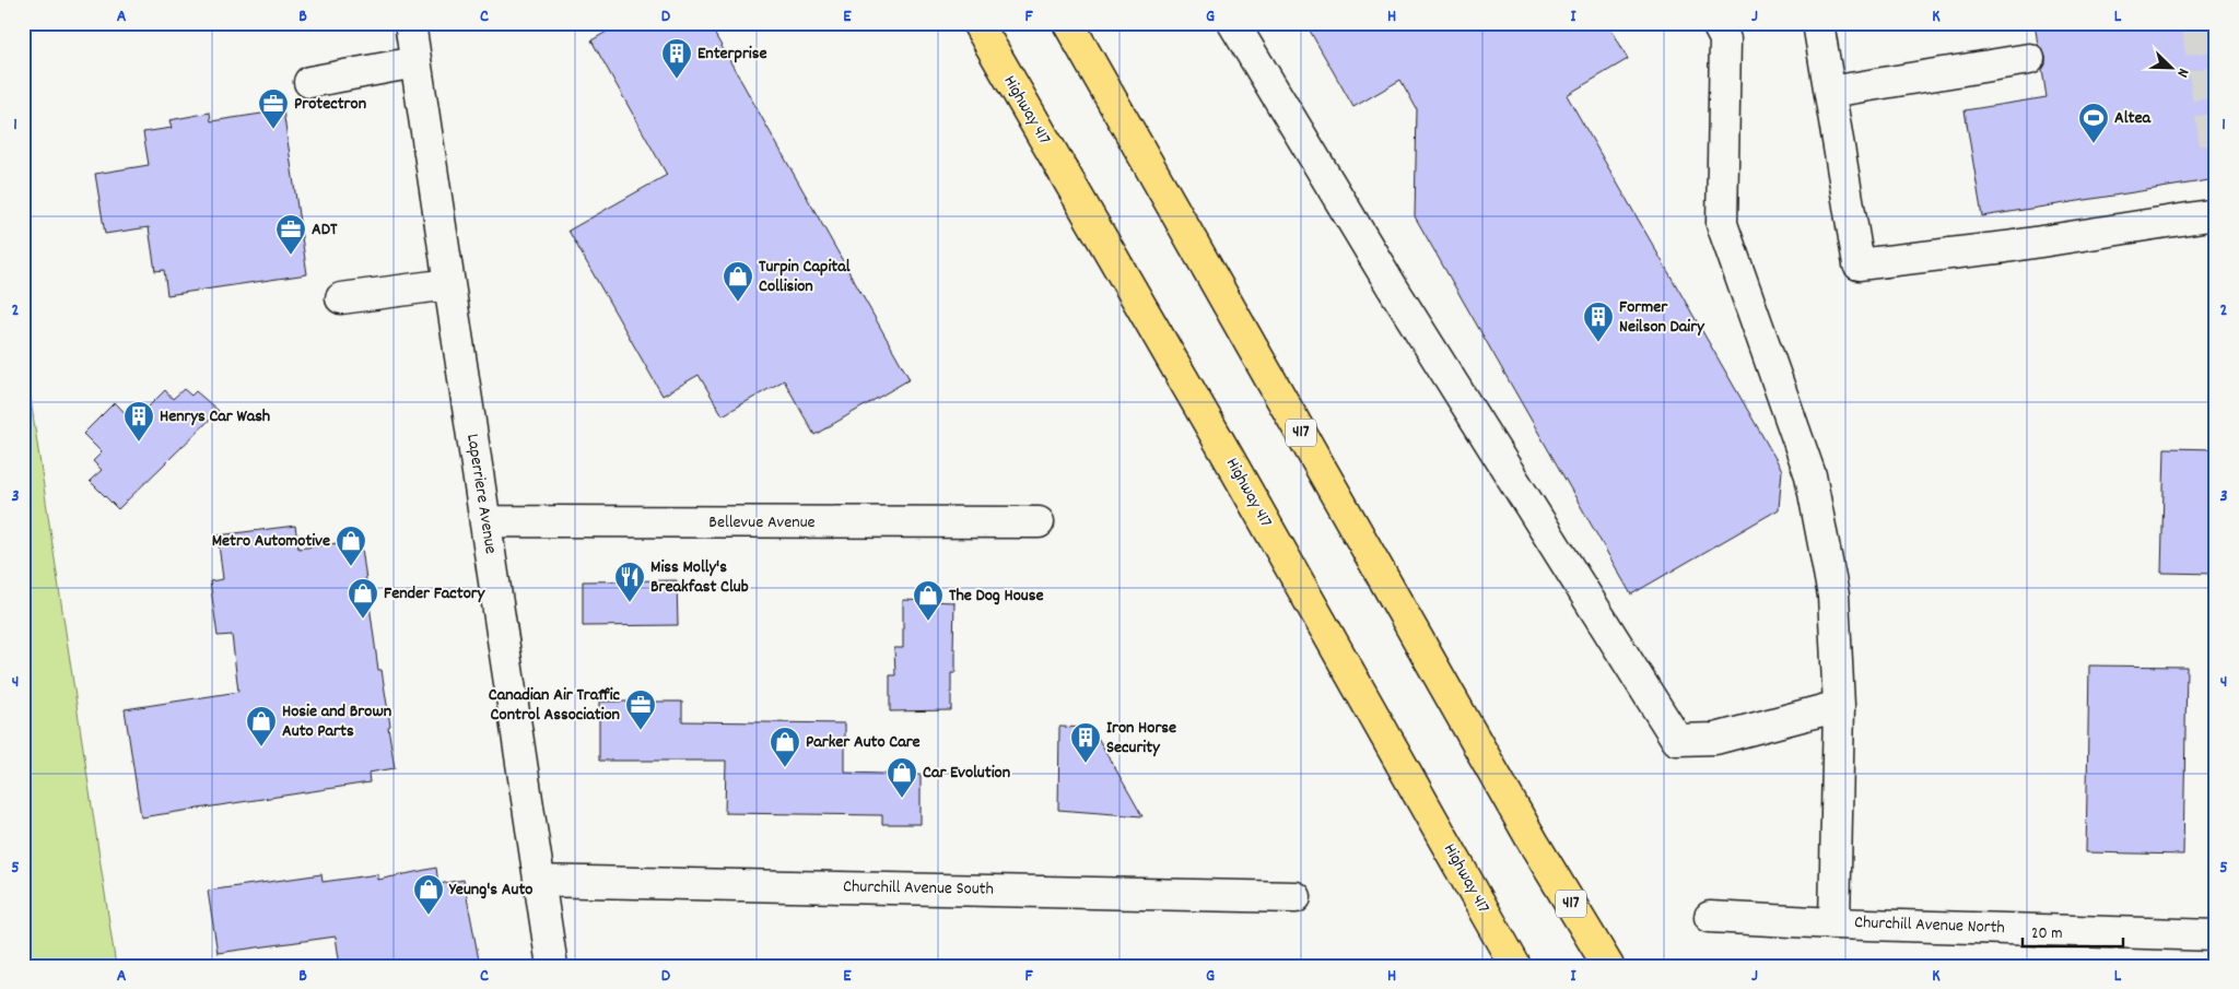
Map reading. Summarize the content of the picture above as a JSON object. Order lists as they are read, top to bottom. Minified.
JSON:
{"streets":{"highway":["Highway 417","417"],"street":["Laperriere Avenue","Bellevue Avenue","Churchill Avenue South","Churchill Avenue North"]},"crossings":[["Laperriere Avenue","Bellevue Avenue"],["Laperriere Avenue","Churchill Avenue South"]],"places":{"building":["Enterprise","Former Neilson Dairy","Henrys Car Wash","Iron Horse Security"],"office":["Protectron","ADT","Canadian Air Traffic Control Association"],"sports":["Altea"],"shop":["Turpin Capital Collision","Metro Automotive","Fender Factory","The Dog House","Hosie and Brown Auto Parts","Parker Auto Care","Car Evolution","Yeung's Auto"],"restaurant":["Miss Molly's Breakfast Club"]},"scale_bar":"20 m","north":"bottom right","grid":{"columns":["A","B","C","D","E","F","G","H","I","J","K","L"],"rows":["1","2","3","4","5"]}}
